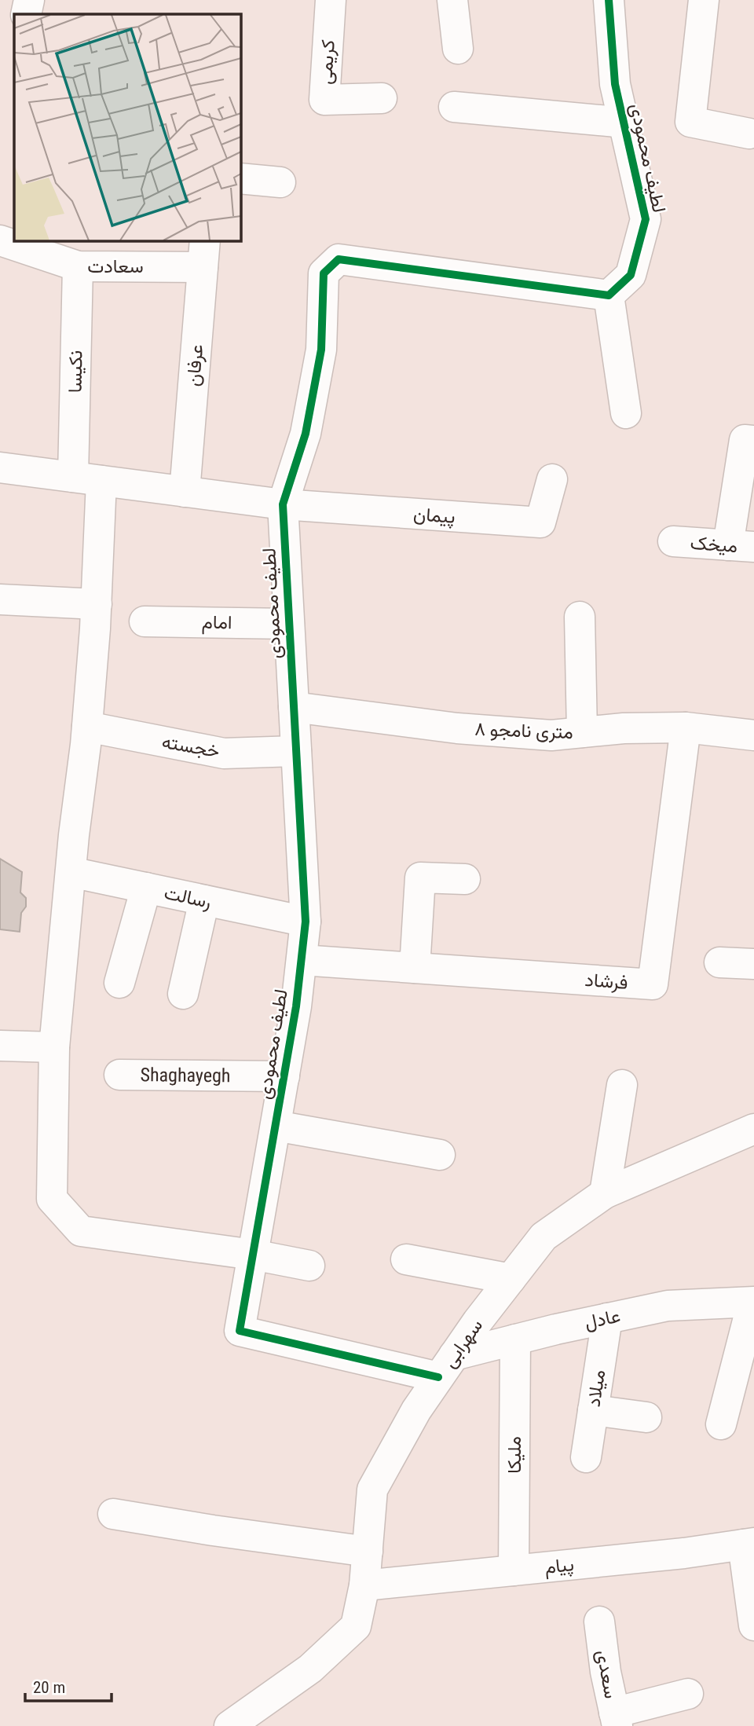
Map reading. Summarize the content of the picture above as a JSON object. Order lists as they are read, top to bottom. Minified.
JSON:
{"streets":{"street":["کریمی","لطیف محمودی","سعادت","عرفان","نکیسا","پیمان","میخک","امام","۸ متری نامجو","خجسته","رسالت","فرشاد","Shaghayegh","عادل","سهرابی","میلاد","ملیکا","پیام","سعدی"]},"crossings":[["لطیف محمودی","نکیسا"],["لطیف محمودی","پیمان"],["لطیف محمودی","امام"],["لطیف محمودی","۸ متری نامجو"],["لطیف محمودی","خجسته"],["لطیف محمودی","رسالت"],["لطیف محمودی","فرشاد"],["لطیف محمودی","Shaghayegh"],["لطیف محمودی","عادل"],["لطیف محمودی","سهرابی"],["سعادت","عرفان"],["سعادت","نکیسا"],["نکیسا","خجسته"],["نکیسا","رسالت"],["۸ متری نامجو","فرشاد"],["عادل","سهرابی"],["عادل","میلاد"],["عادل","ملیکا"],["سهرابی","پیام"],["ملیکا","پیام"]],"scale_bar":"20 m"}
